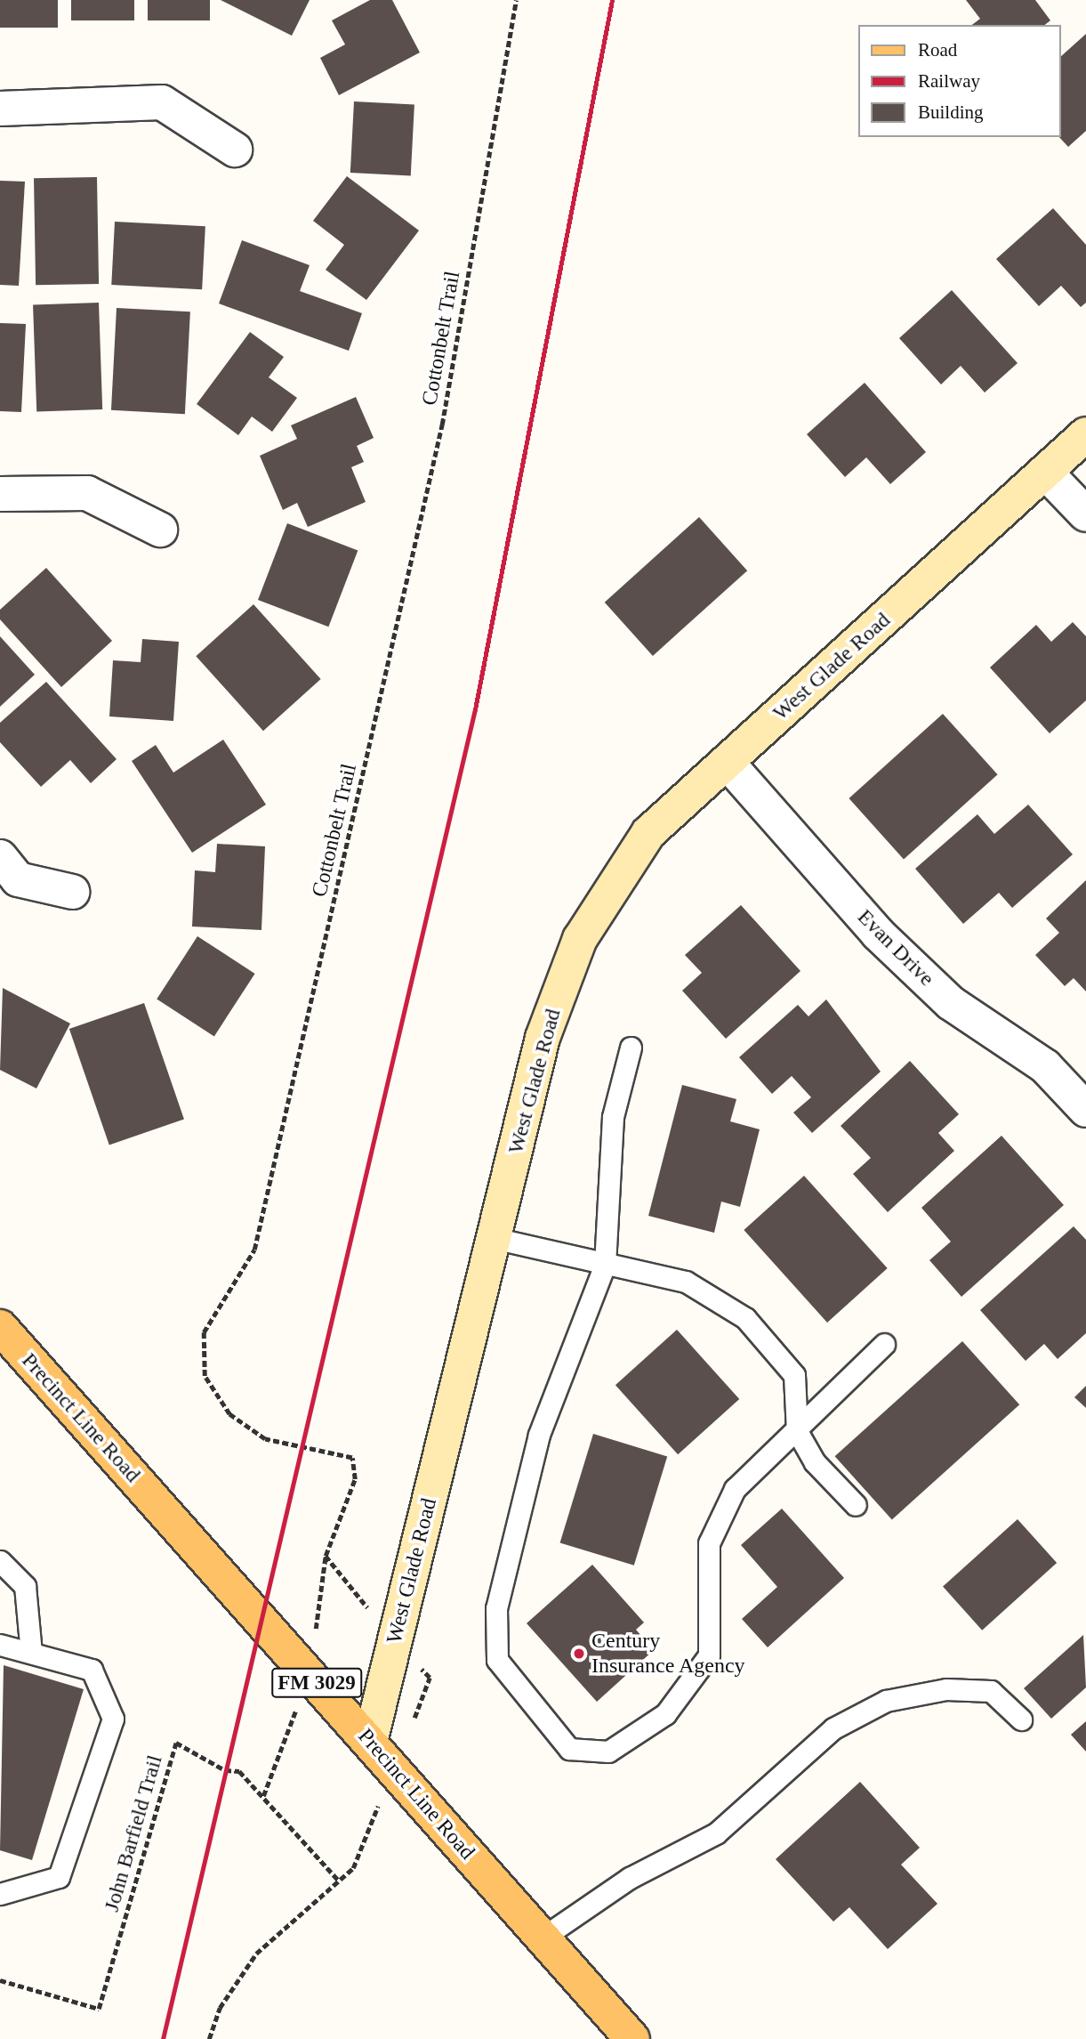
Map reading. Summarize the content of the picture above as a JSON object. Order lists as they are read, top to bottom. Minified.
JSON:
{"streets":{"main road":["West Glade Road","Precinct Line Road","FM 3029"],"street":["Evan Drive"],"path":["Cottonbelt Trail","John Barfield Trail"]},"crossings":[["West Glade Road","Evan Drive"],["West Glade Road","Precinct Line Road"]],"places":["Century Insurance Agency"],"legend":["Road","Railway","Building"]}
